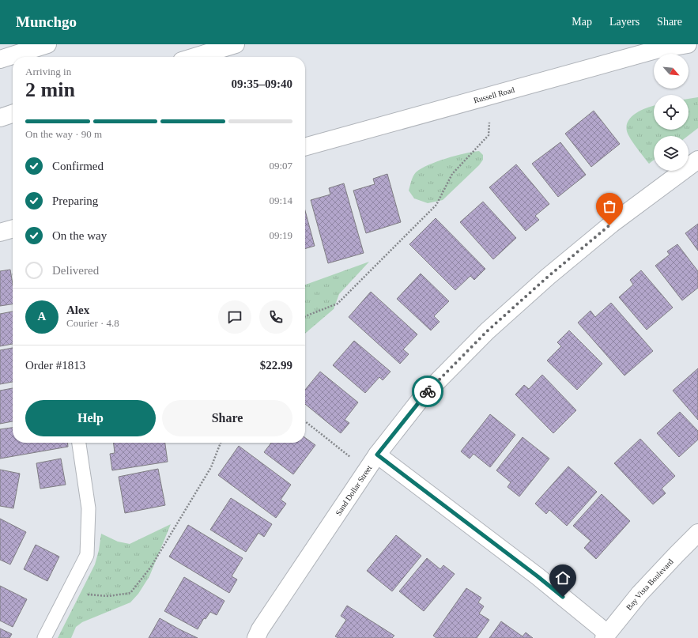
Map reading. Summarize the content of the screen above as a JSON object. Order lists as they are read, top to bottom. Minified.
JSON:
{"streets":{"main road":["Russell Road","Sand Dollar Street","Bay Vista Boulevard"]},"north":"bottom right","page":{"header":"Munchgo","nav":["Map","Layers","Share"],"heading":["2 min","Arriving in","09:35–09:40"],"panel":["Alex","Courier · 4.8","Order #1813","$22.99"],"bar":"On the way · 90 m","list":[["Confirmed","09:07"],["Preparing","09:14"],["On the way","09:19"],"Delivered"],"round":"A","buttons":["Help","Share"]}}
